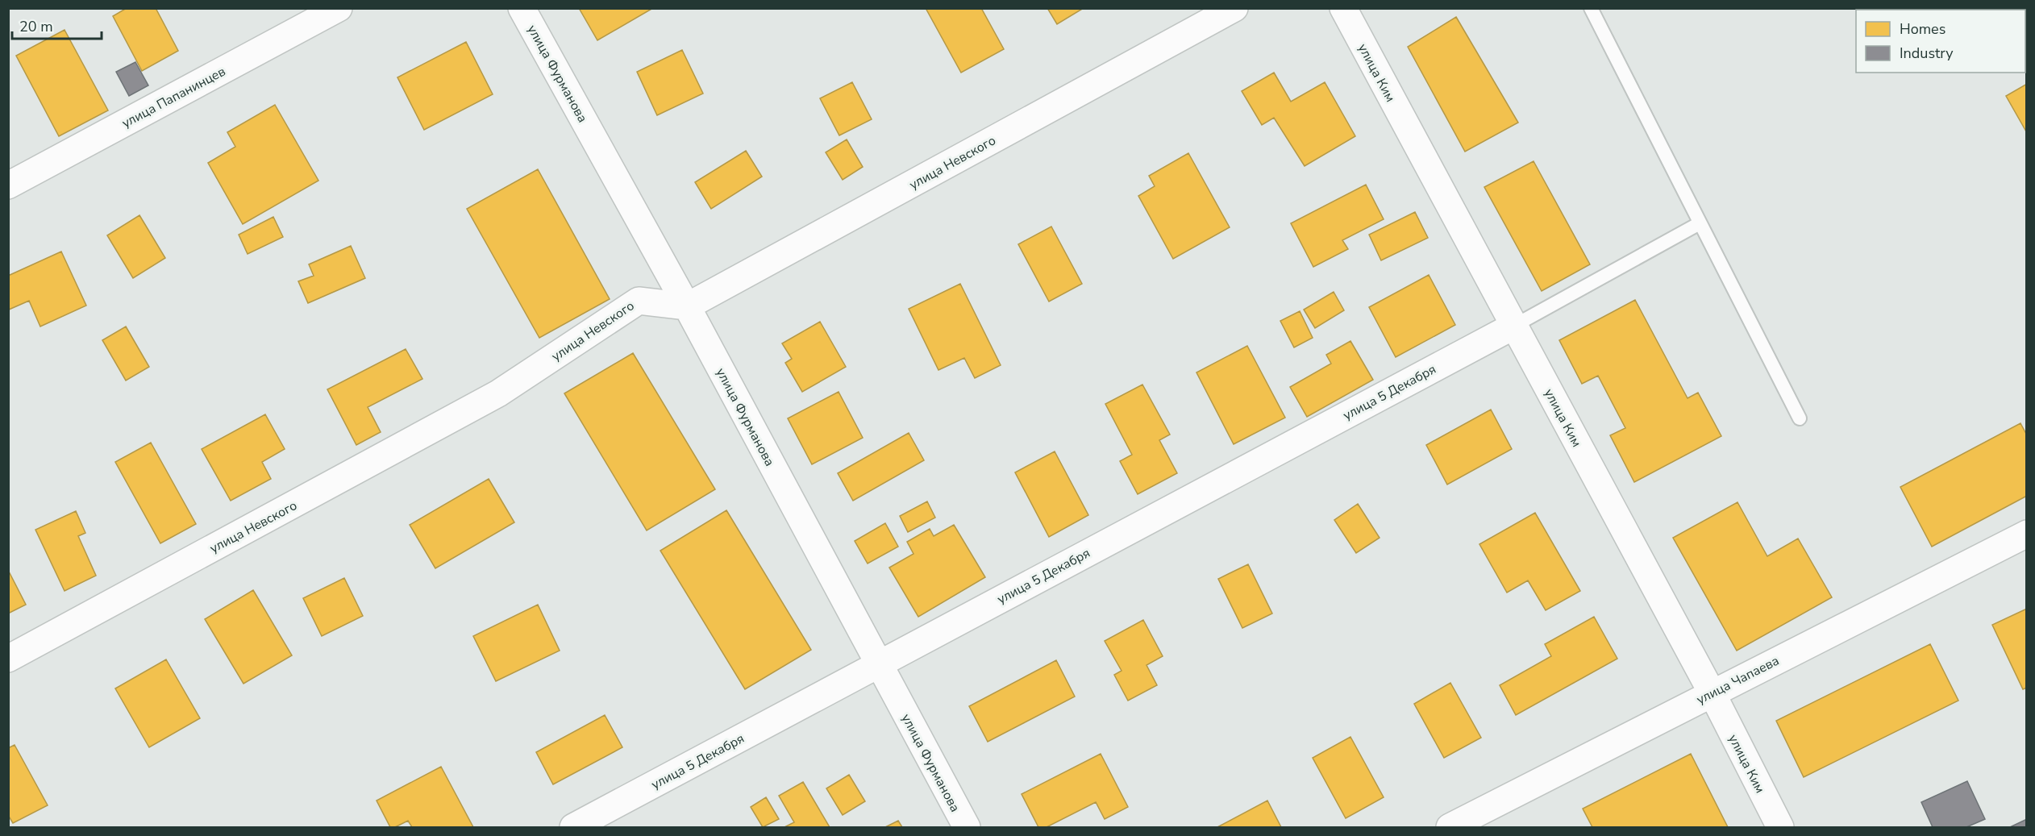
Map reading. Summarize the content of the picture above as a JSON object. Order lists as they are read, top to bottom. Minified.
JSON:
{"streets":{"street":["улица Ким","улица Фурманова","улица Папанинцев","улица Невского","улица 5 Декабря","улица Чапаева"]},"crossings":[["улица Ким","улица 5 Декабря"],["улица Ким","улица Чапаева"],["улица Фурманова","улица Невского"],["улица Фурманова","улица 5 Декабря"]],"legend":["Homes","Industry"],"scale_bar":"20 m"}
